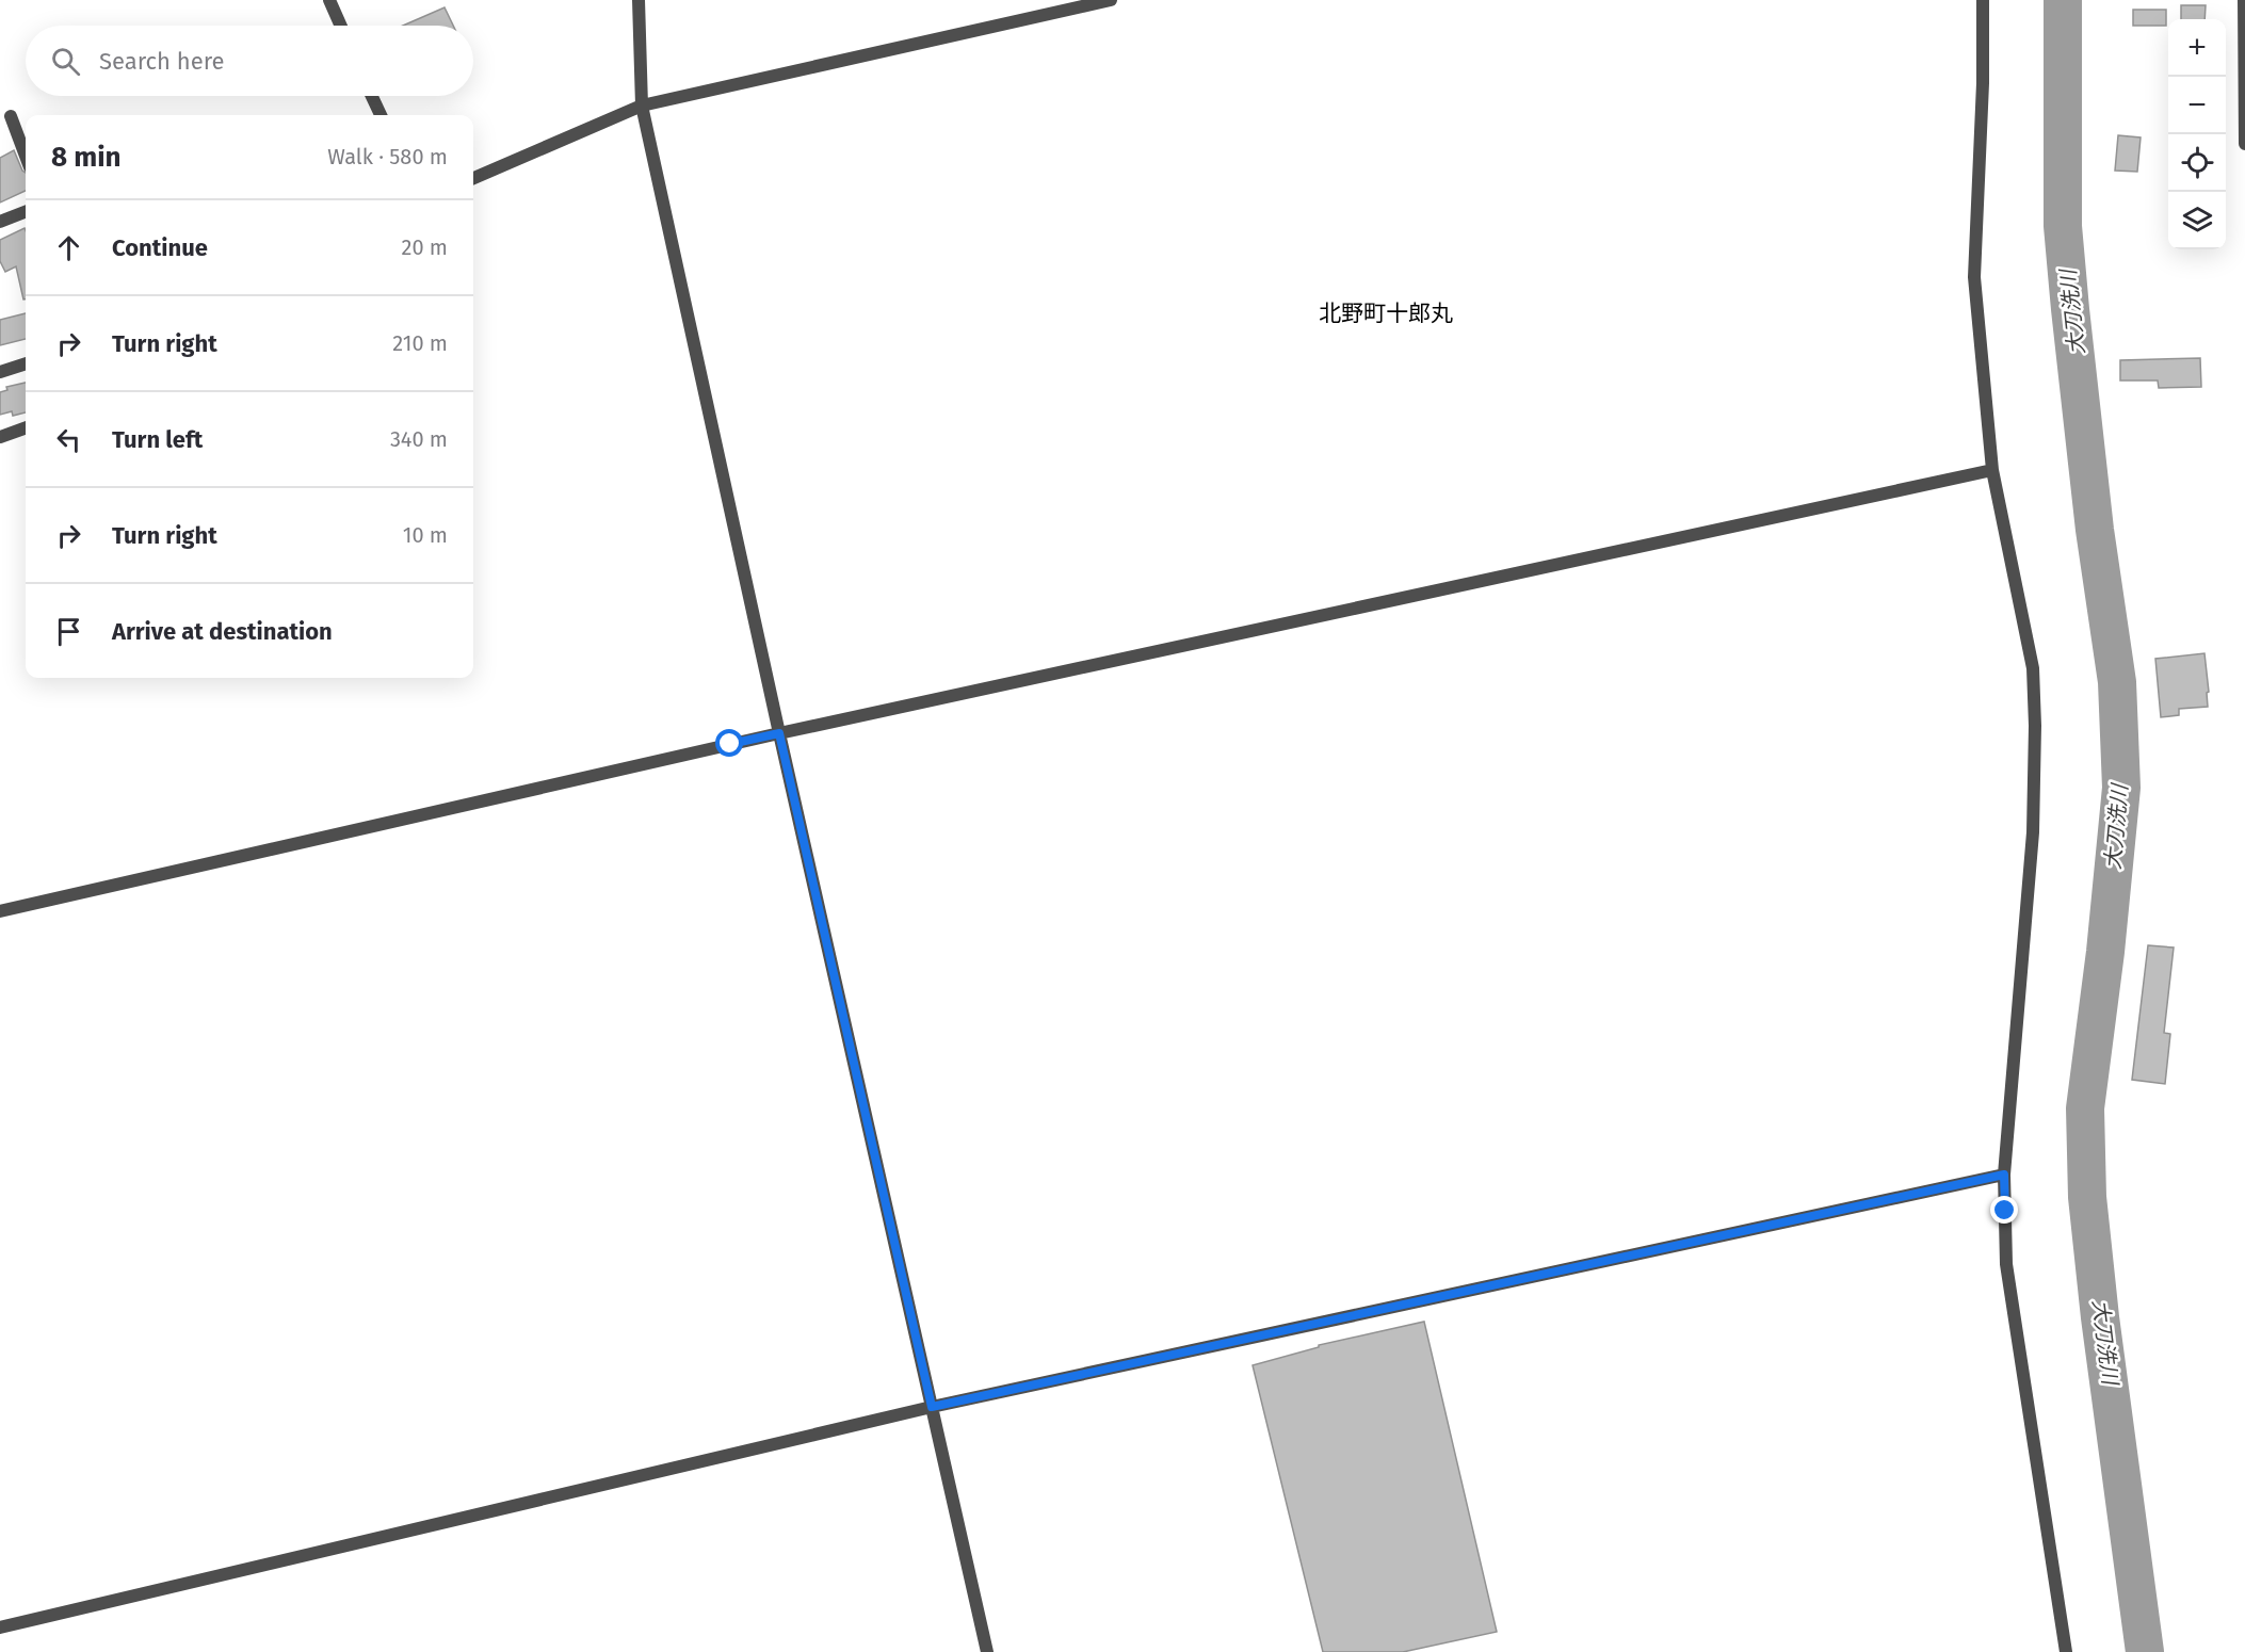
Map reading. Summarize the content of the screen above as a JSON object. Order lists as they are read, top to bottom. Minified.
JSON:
{"districts":["北野町十郎丸"],"water":["大刀洗川"],"page":{"map_buttons":["+","−"],"search":"Search here","heading":["8 min","Walk · 580 m"],"list":[["Continue","20 m"],["Turn right","210 m"],["Turn left","340 m"],["Turn right","10 m"],"Arrive at destination"]}}
